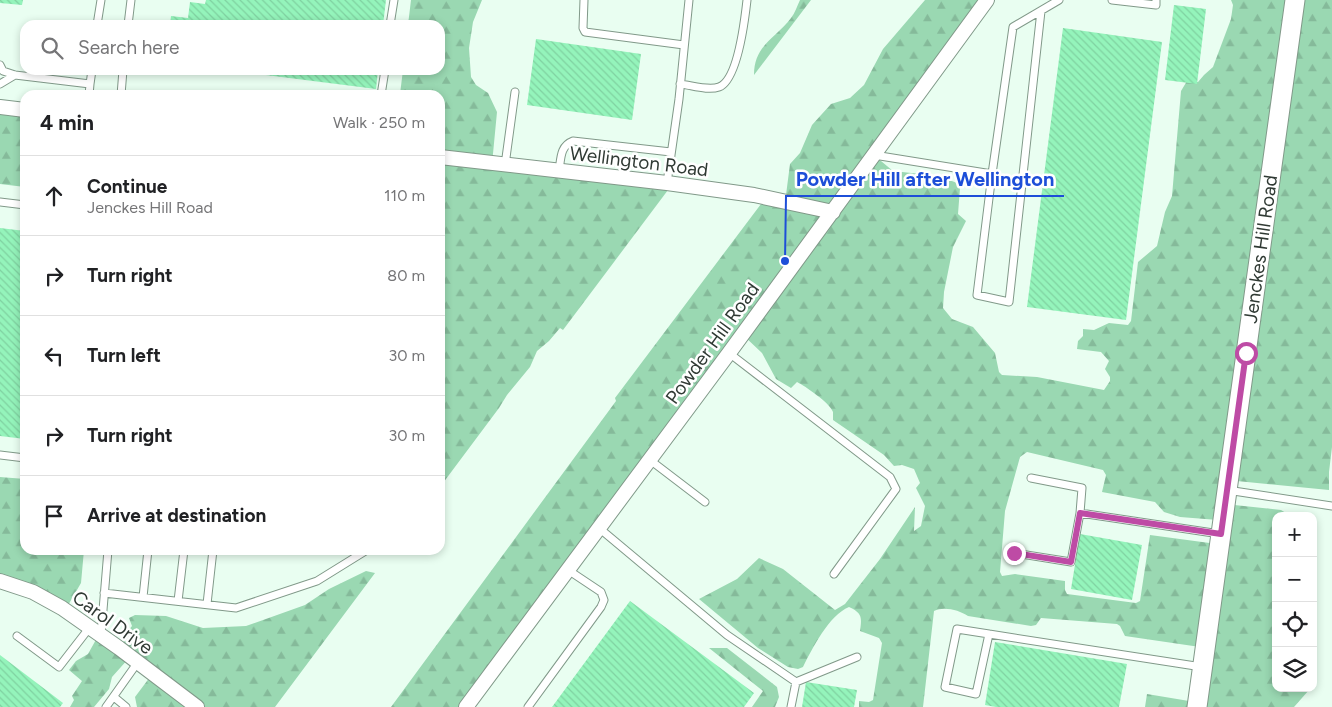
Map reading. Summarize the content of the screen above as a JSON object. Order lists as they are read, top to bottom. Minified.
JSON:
{"streets":{"main road":["Jenckes Hill Road"],"street":["Wellington Road","Powder Hill Road","Carol Drive"]},"crossings":[["Wellington Road","Powder Hill Road"]],"places":["Powder Hill after Wellington"],"page":{"search":"Search here","heading":["4 min","Walk · 250 m"],"list":[["Continue","Jenckes Hill Road","110 m"],["Turn right","80 m"],["Turn left","30 m"],["Turn right","30 m"],"Arrive at destination"],"map_buttons":["+","−"]}}
